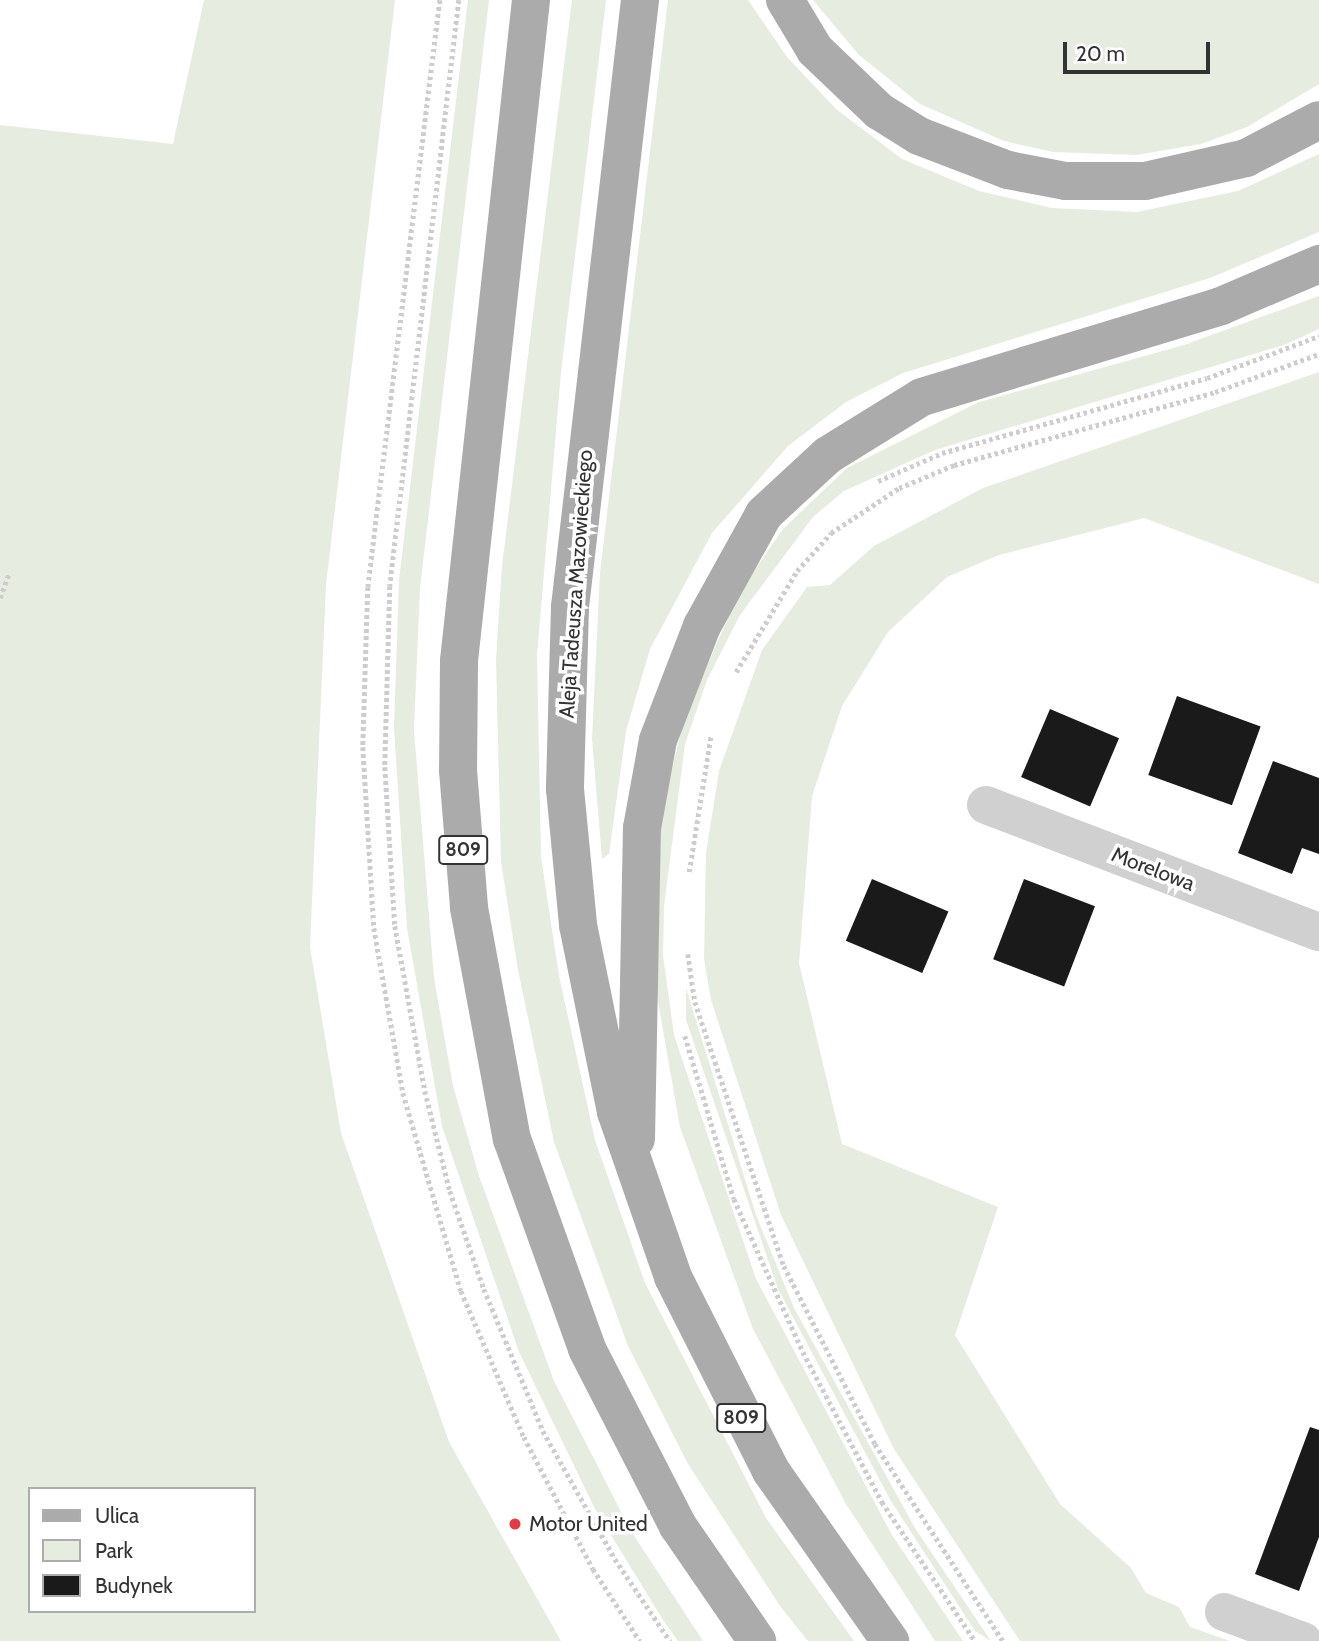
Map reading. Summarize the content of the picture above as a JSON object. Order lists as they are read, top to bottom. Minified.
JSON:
{"streets":{"main road":["Aleja Tadeusza Mazowieckiego","809"],"street":["Morelowa"]},"places":["Motor United"],"legend":["Ulica","Park","Budynek"],"scale_bar":"20 m"}
